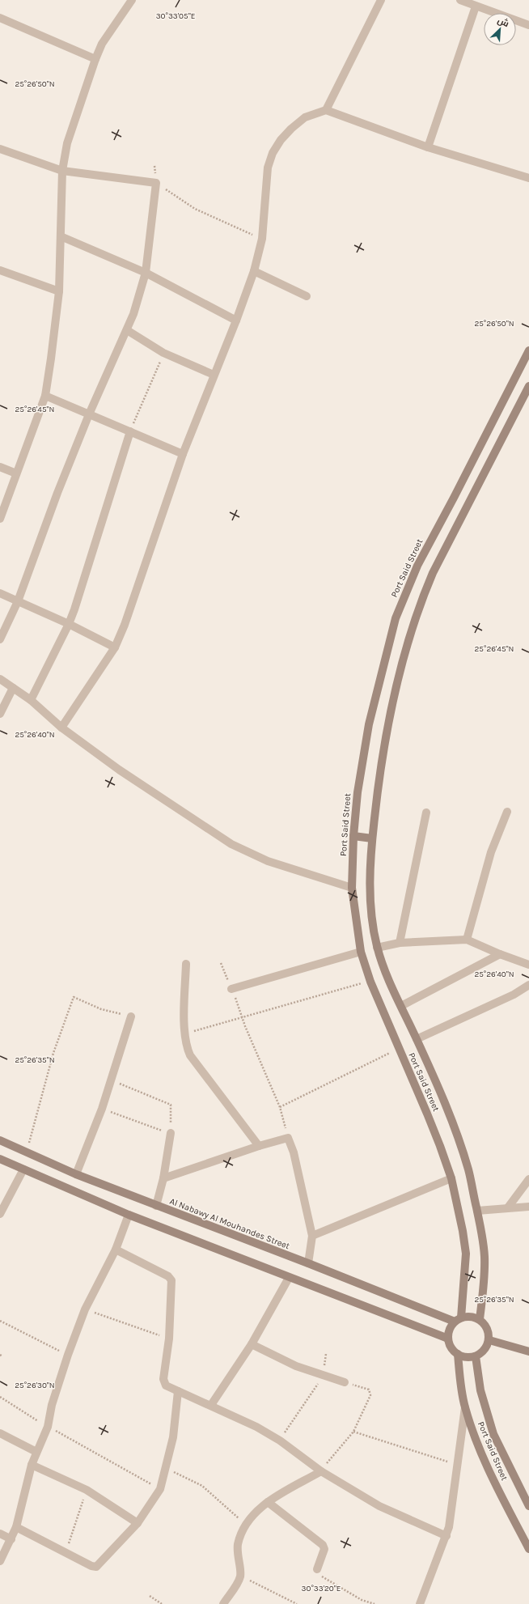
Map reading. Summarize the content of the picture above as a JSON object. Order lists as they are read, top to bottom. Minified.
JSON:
{"streets":{"street":["Port Said Street","Al Nabawy Al Mouhandes Street"]},"crossings":[["Port Said Street","Al Nabawy Al Mouhandes Street"]],"north":"top right","coordinates":["30°33'05\"E","25°26'50\"N","25°26'45\"N","25°26'40\"N","25°26'35\"N","25°26'30\"N","30°33'20\"E"]}
